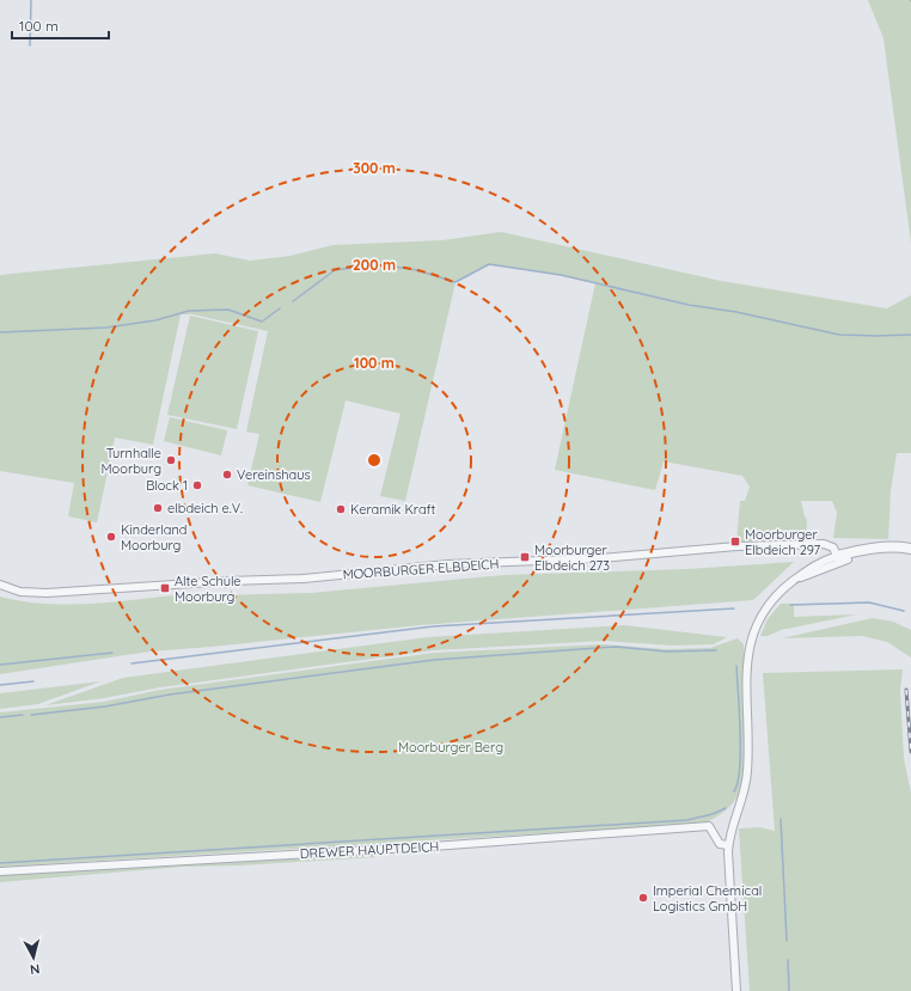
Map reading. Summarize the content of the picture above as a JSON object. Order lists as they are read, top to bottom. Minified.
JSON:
{"streets":{"street":["MOORBURGER ELBDEICH","DREWER HAUPTDEICH"]},"parks":["Moorburger Berg"],"places":{"other":["Turnhalle Moorburg","Vereinshaus","Block 1","elbdeich e.V.","Keramik Kraft","Kinderland Moorburg","Imperial Chemical Logistics GmbH"],"transit":["Moorburger Elbdeich 297","Moorburger Elbdeich 273","Alte Schule Moorburg"]},"scale_bar":"100 m","north":"bottom","rings":["300 m","200 m","100 m"]}
